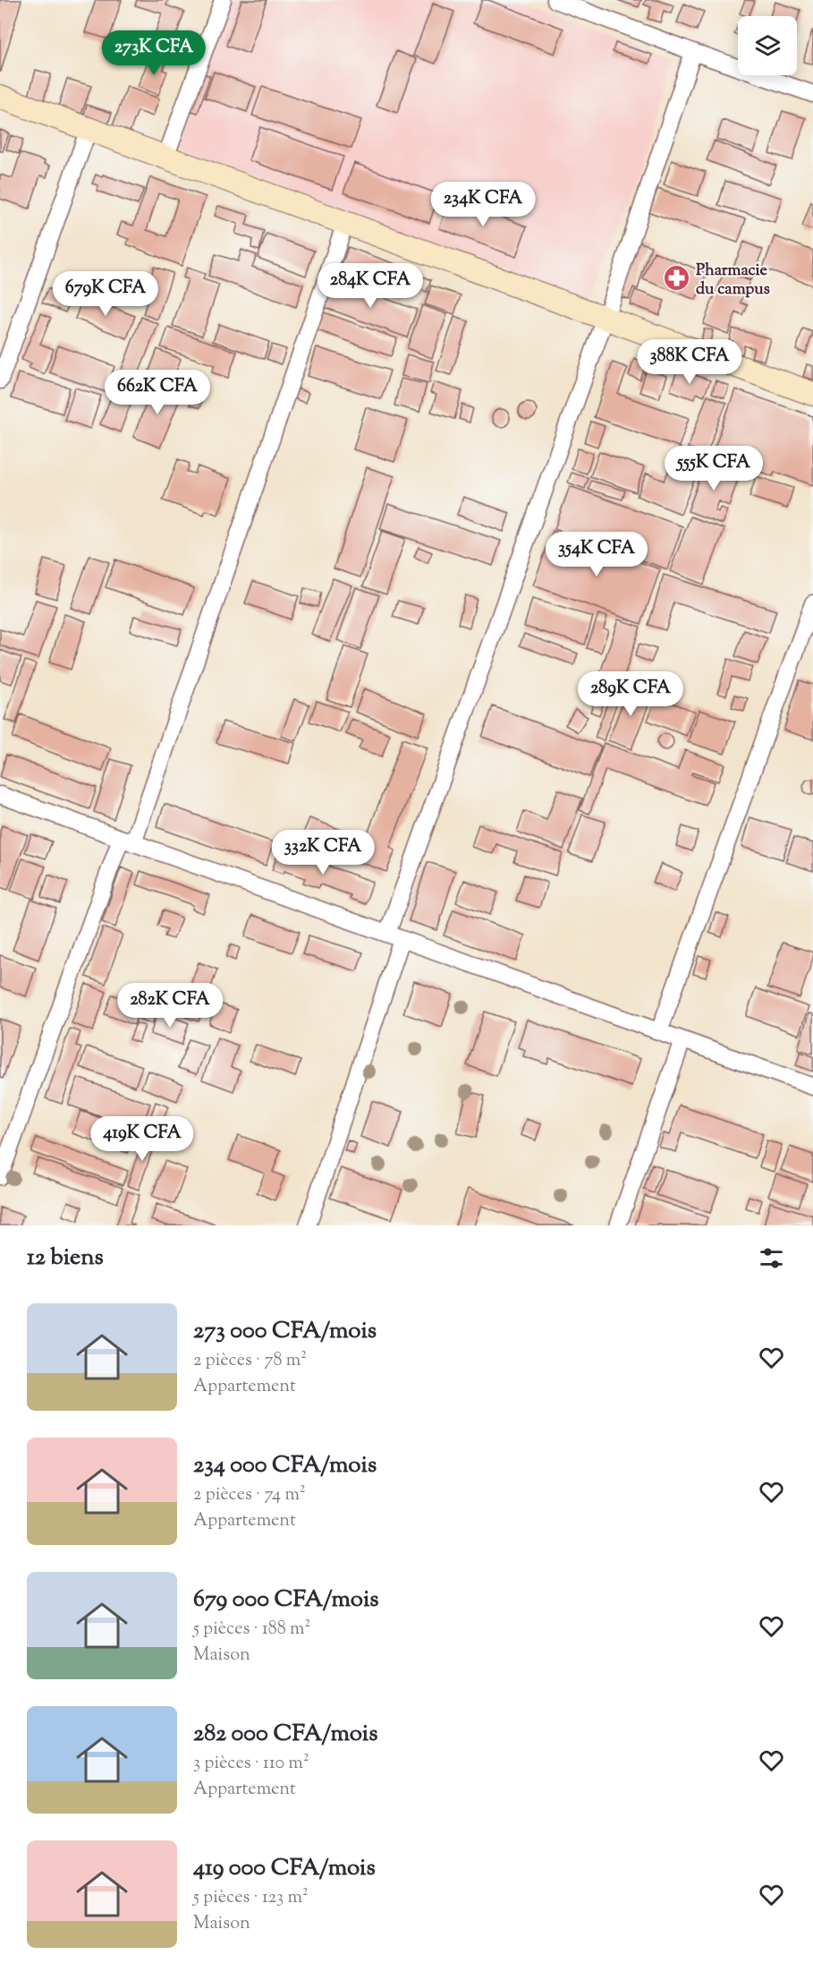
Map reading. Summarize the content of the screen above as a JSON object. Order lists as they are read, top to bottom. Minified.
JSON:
{"places":{"pharmacy":["Pharmacie du campus"]},"page":{"price":["273K CFA","234K CFA","284K CFA","679K CFA","388K CFA","662K CFA","555K CFA","354K CFA","289K CFA","332K CFA","282K CFA","419K CFA"],"heading":"12 biens","list":[{"name":"273 000 CFA/mois","note":"2 pièces · 78 m² · Appartement"},{"name":"234 000 CFA/mois","note":"2 pièces · 74 m² · Appartement"},{"name":"679 000 CFA/mois","note":"5 pièces · 188 m² · Maison"},{"name":"282 000 CFA/mois","note":"3 pièces · 110 m² · Appartement"},{"name":"419 000 CFA/mois","note":"5 pièces · 123 m² · Maison"}]}}
